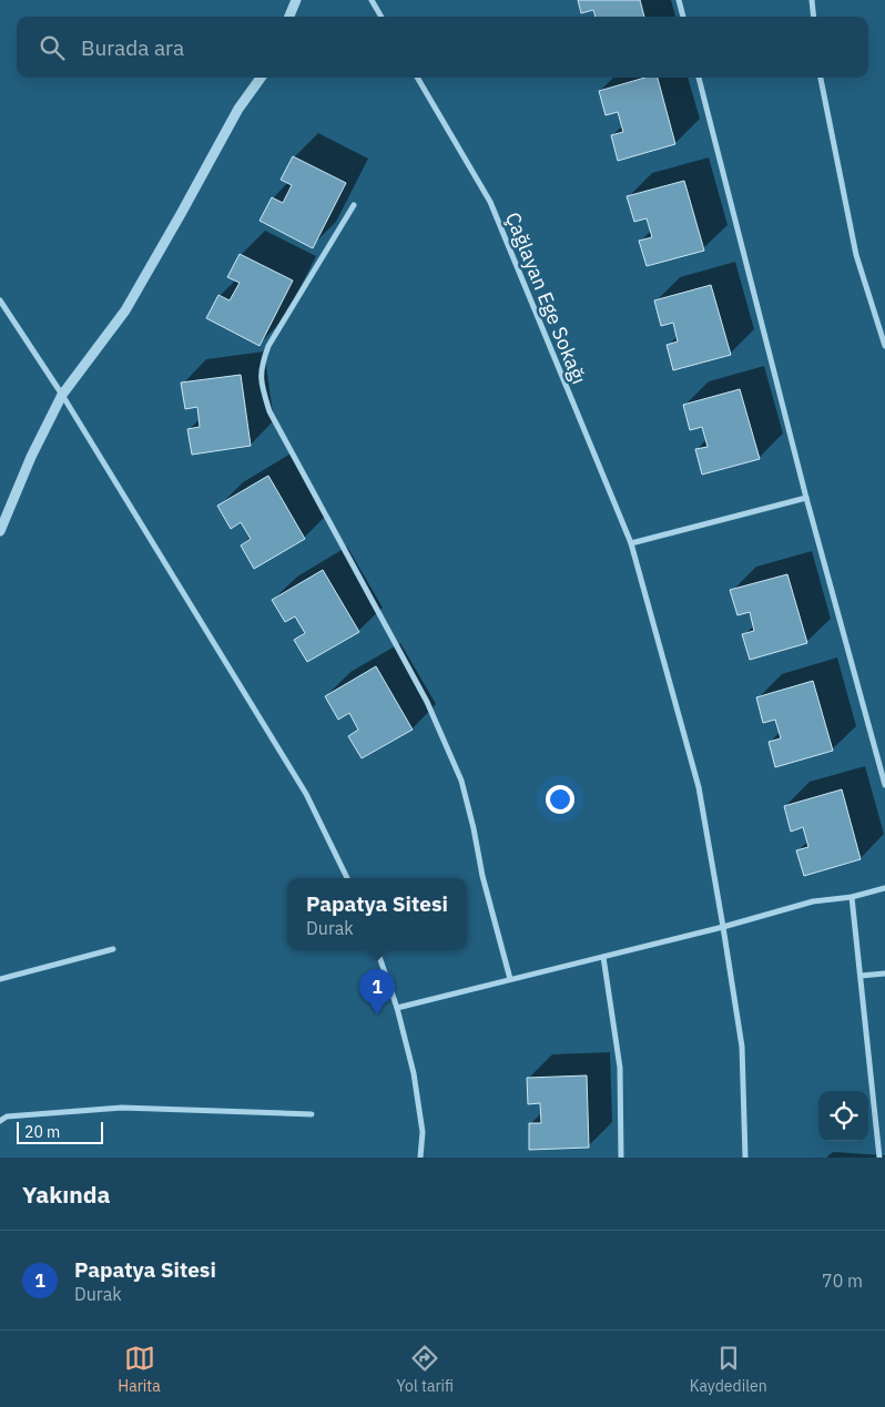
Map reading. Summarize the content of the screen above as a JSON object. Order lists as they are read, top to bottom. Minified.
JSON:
{"streets":{"street":["Çağlayan Ege Sokağı"]},"scale_bar":"20 m","page":{"search":"Burada ara","popup":["Papatya Sitesi","Durak"],"pins":"1","scale":"20 m","heading":"Yakında","list":[{"mark":"1","name":"Papatya Sitesi","note":"Durak","value":"70 m"}],"nav":["Harita","Yol tarifi","Kaydedilen"]}}
